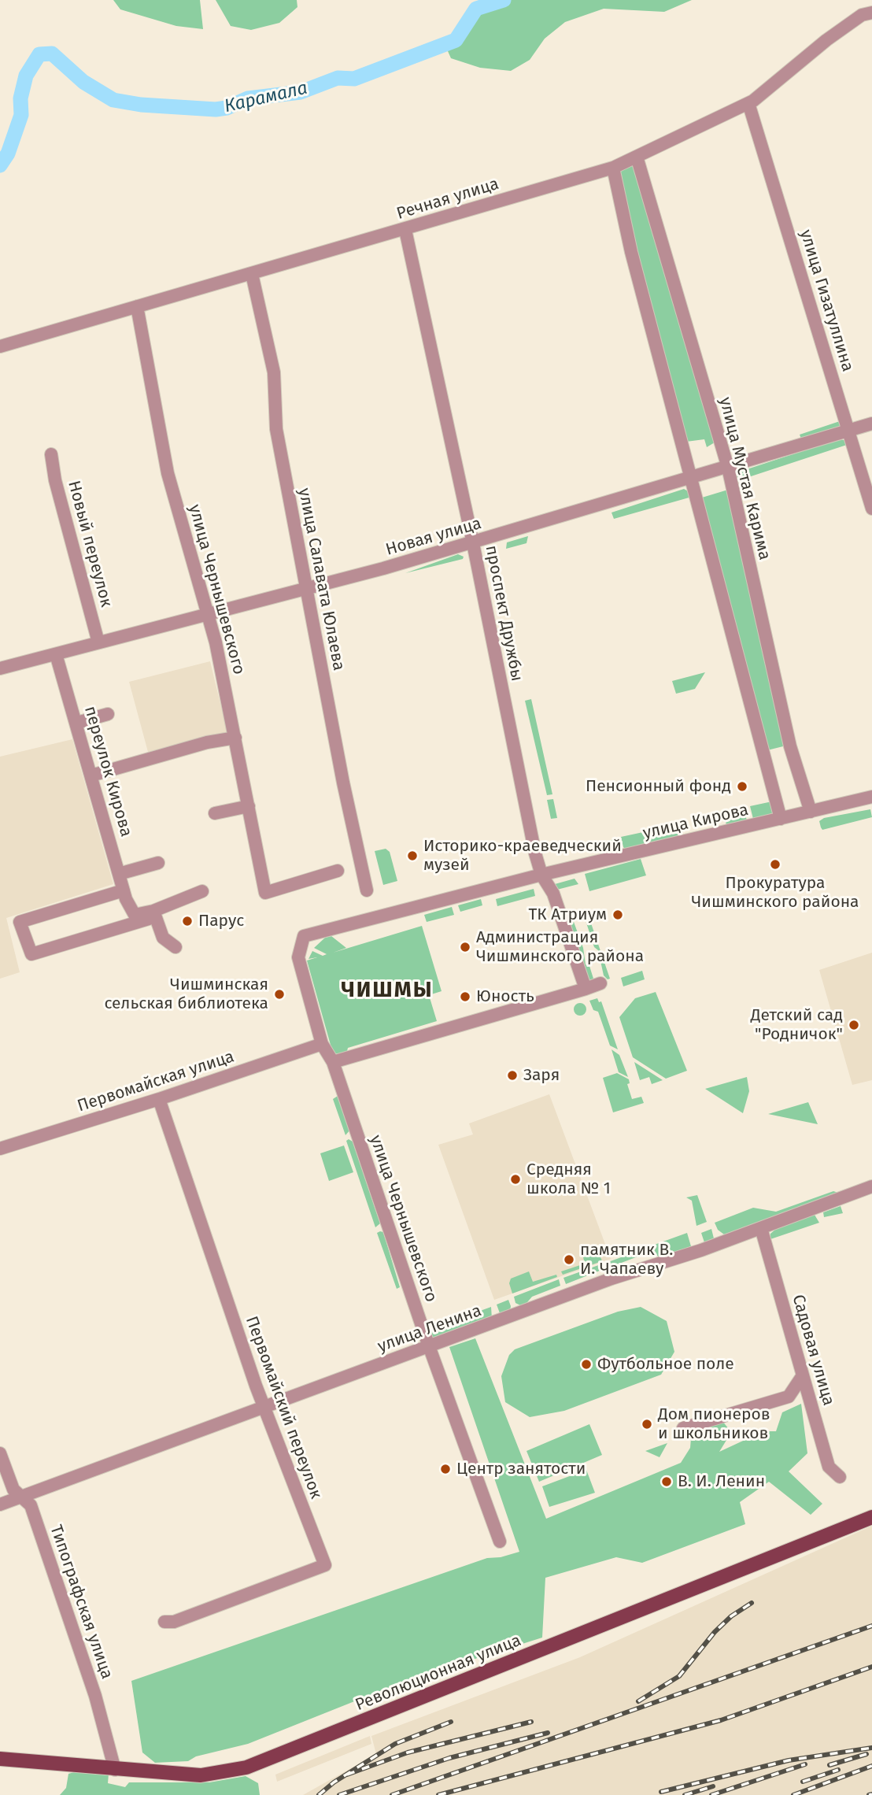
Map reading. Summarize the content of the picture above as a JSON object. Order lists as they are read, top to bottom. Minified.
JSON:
{"streets":{"main road":["Революционная улица"],"street":["Речная улица","улица Гизатуллина","улица Мустая Карима","Новая улица","Новый переулок","улица Салавата Юлаева","улица Чернышевского","проспект Дружбы","переулок Кирова","улица Кирова","Первомайская улица","улица Ленина","Садовая улица","Первомайский переулок","Типографская улица"]},"crossings":[["Речная улица","улица Гизатуллина"],["Речная улица","улица Мустая Карима"],["Речная улица","улица Салавата Юлаева"],["Речная улица","улица Чернышевского"],["Речная улица","проспект Дружбы"],["улица Гизатуллина","Новая улица"],["улица Мустая Карима","Новая улица"],["улица Мустая Карима","улица Кирова"],["Новая улица","Новый переулок"],["Новая улица","улица Салавата Юлаева"],["Новая улица","улица Чернышевского"],["Новая улица","проспект Дружбы"],["Новая улица","переулок Кирова"],["улица Чернышевского","улица Кирова"],["улица Чернышевского","Первомайская улица"],["улица Чернышевского","улица Ленина"],["проспект Дружбы","улица Кирова"],["Первомайская улица","Первомайский переулок"],["улица Ленина","Садовая улица"],["улица Ленина","Первомайский переулок"],["улица Ленина","Типографская улица"],["Типографская улица","Революционная улица"]],"districts":["ЧИШМЫ"],"water":["Карамала"],"places":["Пенсионный фонд","Историко-краеведческий музей","Прокуратура Чишминского района","ТК Атриум","Парус","Администрация Чишминского района","Чишминская сельская библиотека","Юность","Детский сад \"Родничок\"","Заря","Средняя школа № 1","памятник В. И. Чапаеву","Футбольное поле","Дом пионеров и школьников","Центр занятости","В. И. Ленин"]}
